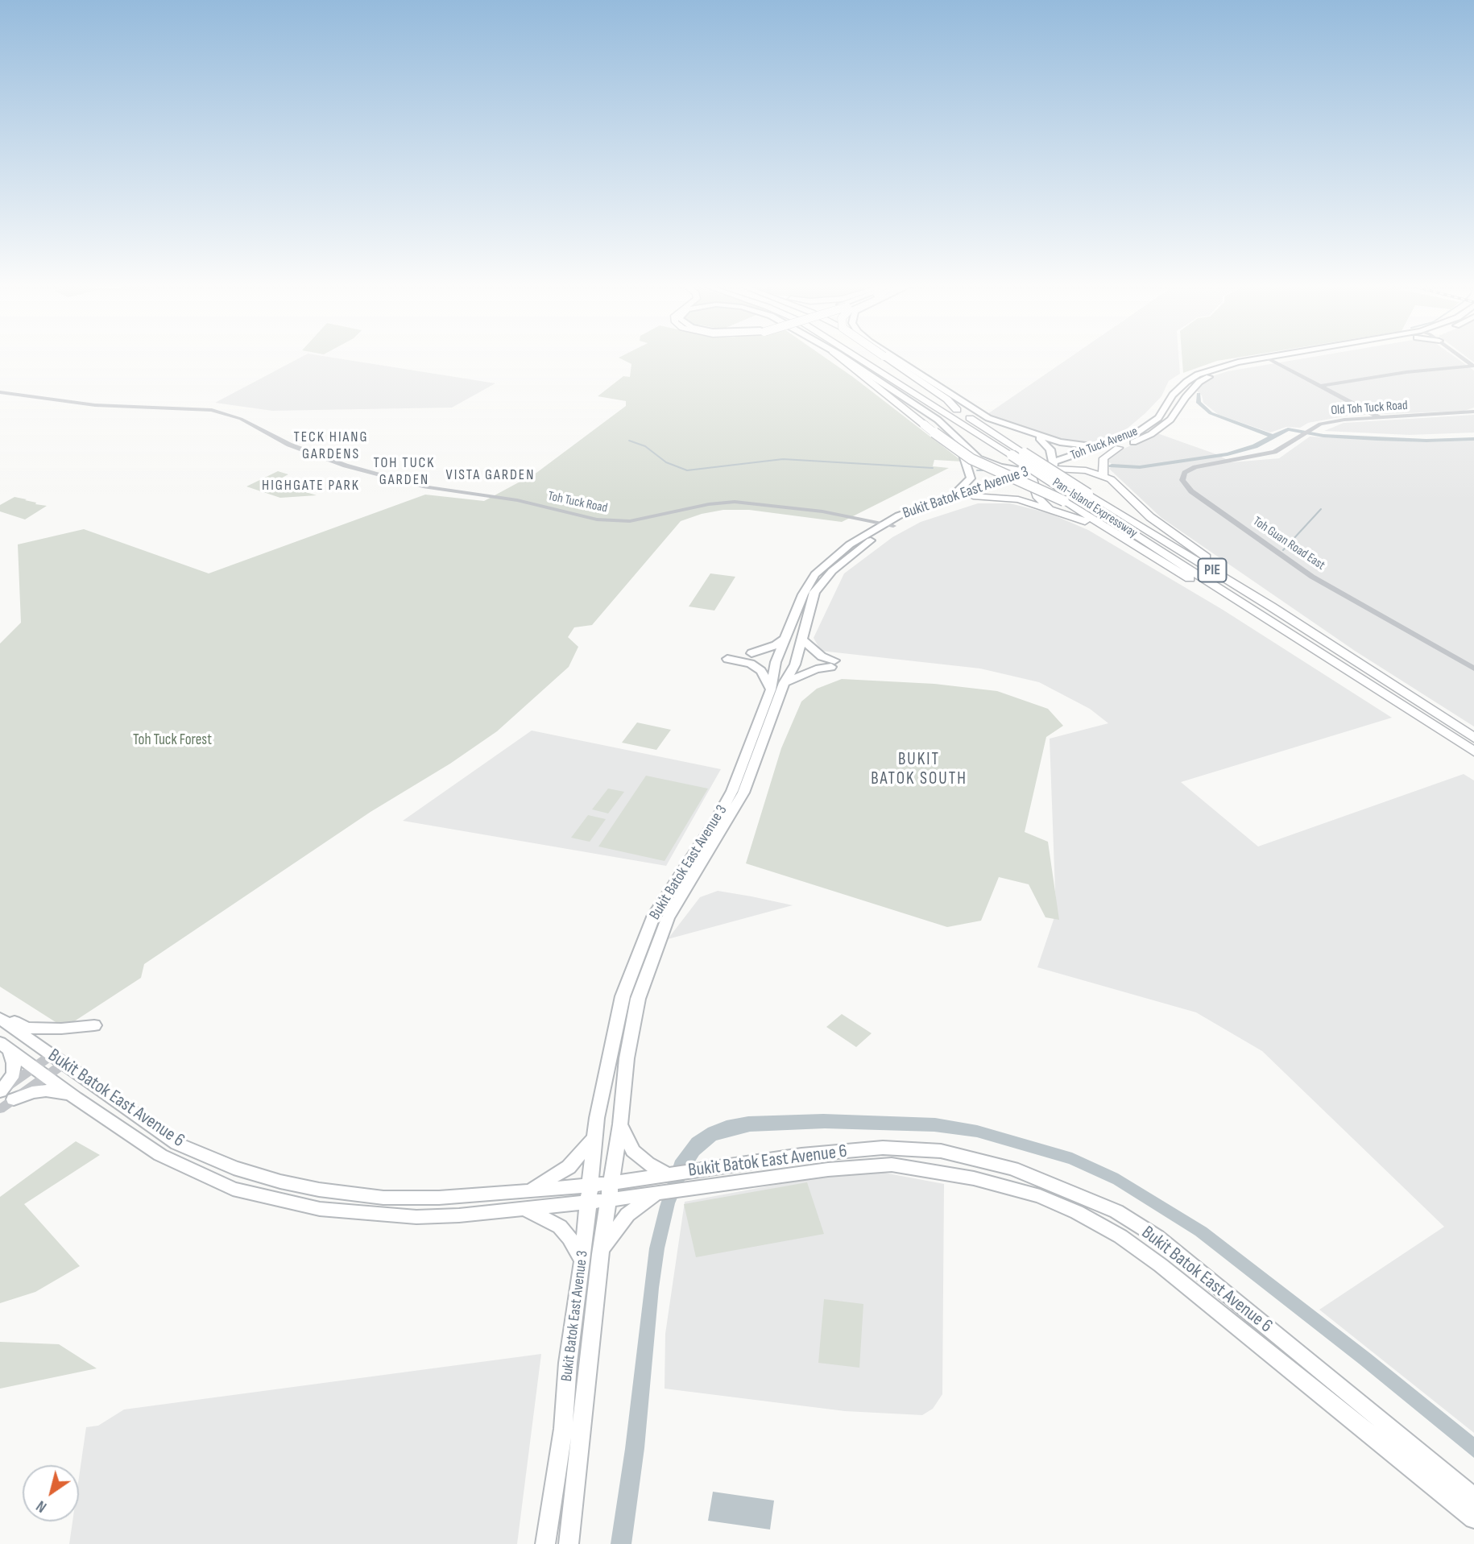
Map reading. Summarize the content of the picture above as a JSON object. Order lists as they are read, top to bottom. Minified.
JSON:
{"streets":{"highway":["Pan-Island Expressway","PIE"],"main road":["Toh Tuck Avenue","Bukit Batok East Avenue 3","Bukit Batok East Avenue 6"],"street":["Old Toh Tuck Road","Toh Tuck Road","Toh Guan Road East"]},"crossings":[["Old Toh Tuck Road","Toh Guan Road East"],["Toh Tuck Avenue","Bukit Batok East Avenue 3"],["Bukit Batok East Avenue 3","Toh Tuck Road"],["Bukit Batok East Avenue 3","Bukit Batok East Avenue 6"]],"districts":["TECK HIANG GARDENS","TOH TUCK GARDEN","VISTA GARDEN","HIGHGATE PARK","BUKIT BATOK SOUTH"],"parks":["Toh Tuck Forest"],"north":"bottom left"}
